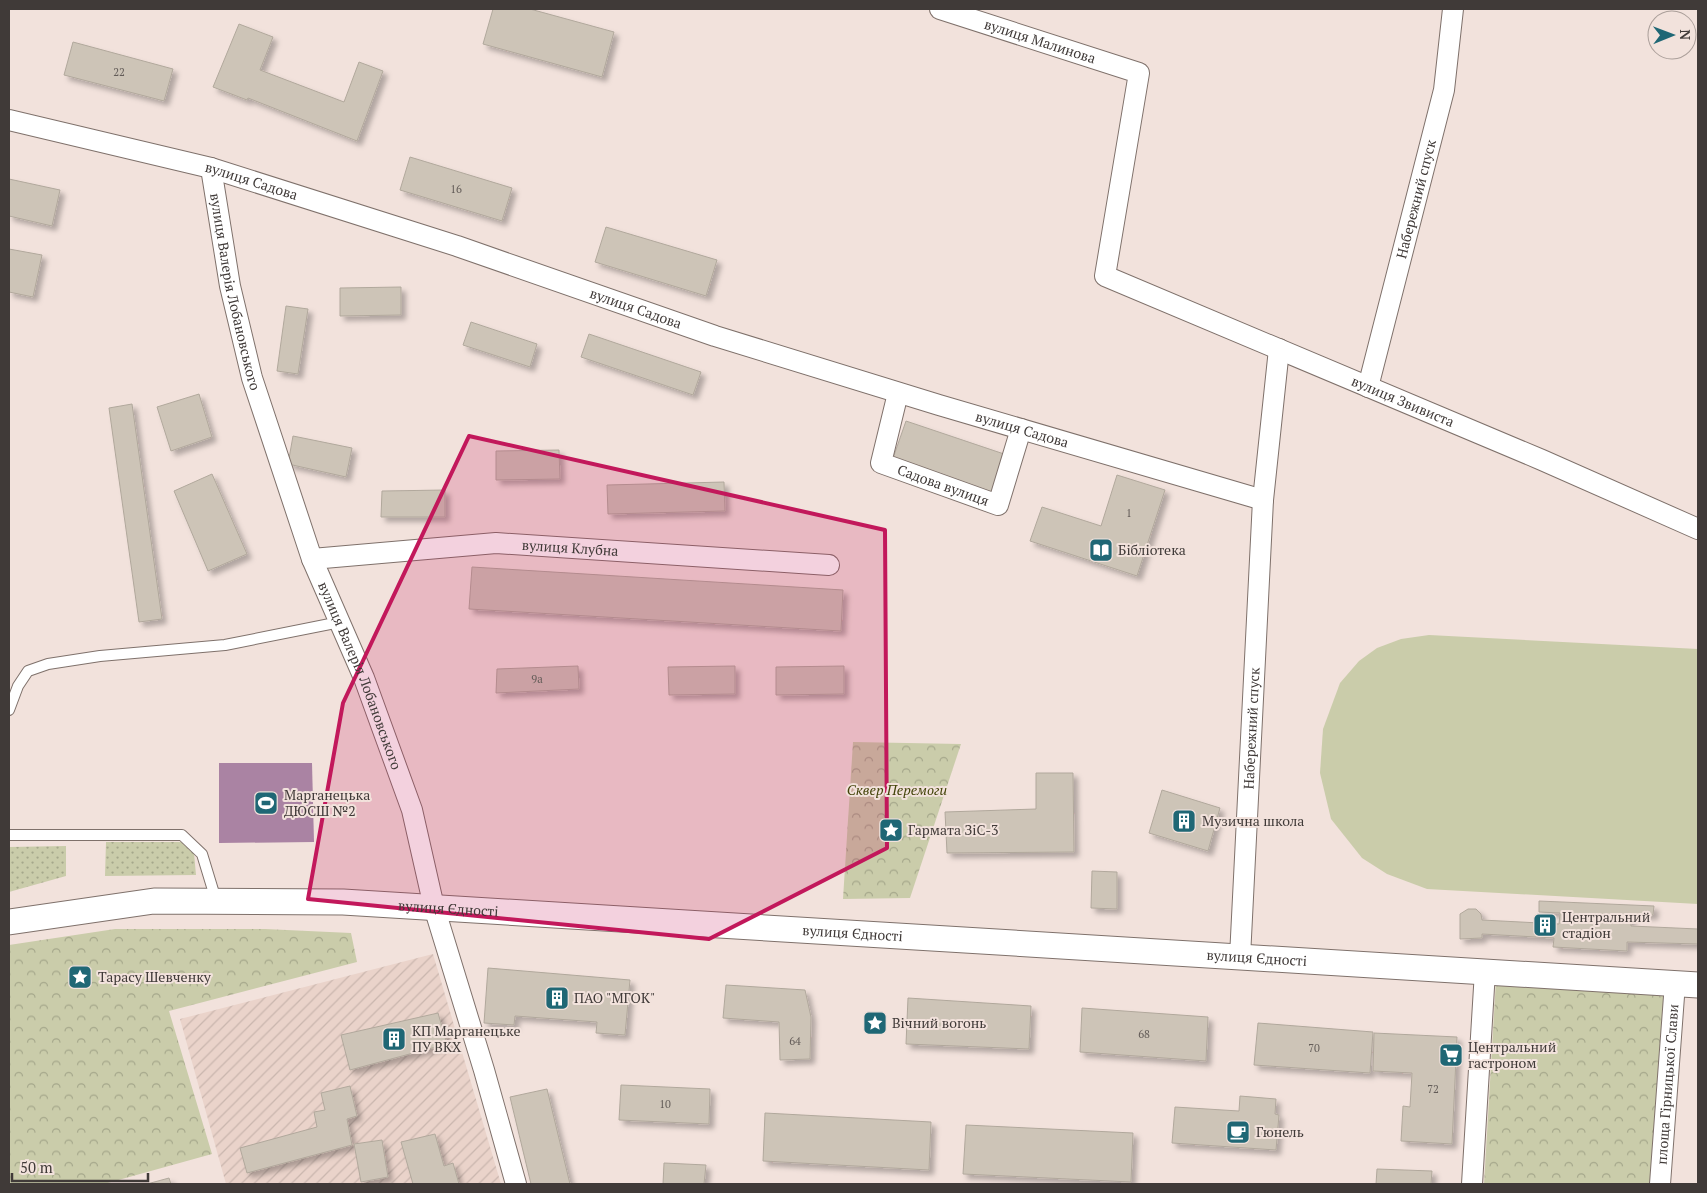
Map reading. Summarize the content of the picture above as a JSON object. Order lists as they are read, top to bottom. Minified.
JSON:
{"streets":{"street":["вулиця Малинова","вулиця Садова","Набережний спуск","вулиця Валерія Лобановського","вулиця Звивиста","Садова вулиця","вулиця Клубна","вулиця Єдності","площа Гірницької Слави"]},"crossings":[["вулиця Малинова","вулиця Звивиста"],["вулиця Садова","Набережний спуск"],["вулиця Садова","вулиця Валерія Лобановського"],["вулиця Садова","Садова вулиця"],["Набережний спуск","вулиця Звивиста"],["Набережний спуск","вулиця Єдності"],["вулиця Валерія Лобановського","вулиця Клубна"],["вулиця Валерія Лобановського","вулиця Єдності"],["вулиця Єдності","площа Гірницької Слави"]],"parks":["Сквер Перемоги"],"places":{"library":["Бібліотека"],"sports":["Марганецька ДЮСШ №2"],"building":["Музична школа","Центральний стадіон","ПАО \"МГОК\"","КП Марганецьке ПУ ВКХ"],"place":["Гармата ЗіС-3","Тарасу Шевченку","Вічний вогонь"],"supermarket":["Центральний гастроном"],"cafe":["Гюнель"]},"house_numbers":["22","16","1","9а","68","64","70","72","10"],"scale_bar":"50 m","north":"right"}
